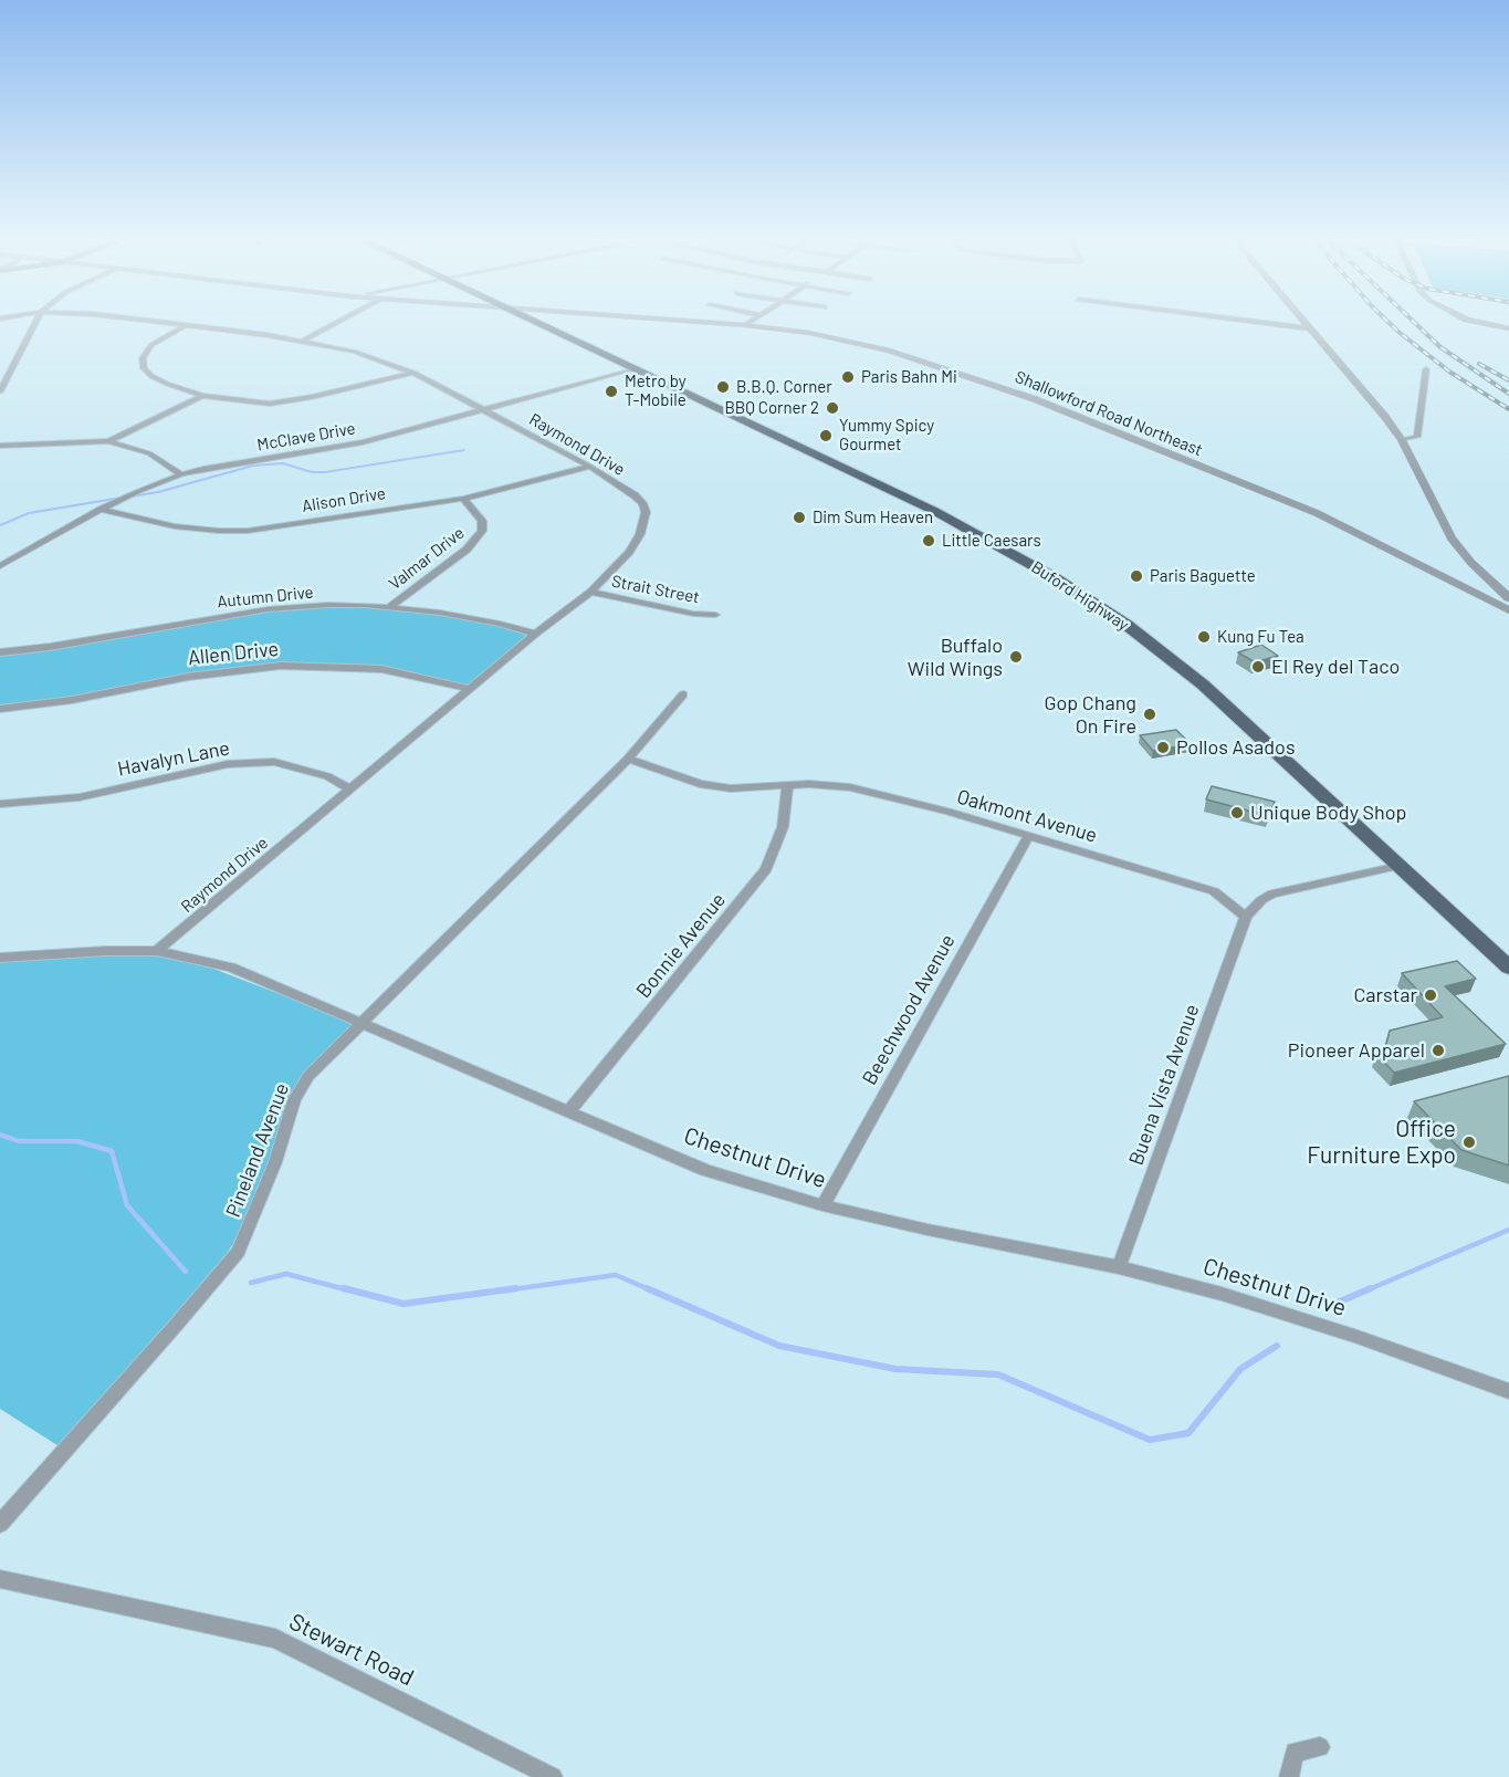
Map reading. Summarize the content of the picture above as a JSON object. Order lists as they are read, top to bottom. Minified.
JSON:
{"streets":{"main road":["Buford Highway"],"street":["Shallowford Road Northeast","McClave Drive","Raymond Drive","Alison Drive","Valmar Drive","Strait Street","Autumn Drive","Allen Drive","Havalyn Lane","Oakmont Avenue","Bonnie Avenue","Beechwood Avenue","Buena Vista Avenue","Pineland Avenue","Chestnut Drive","Stewart Road"]},"crossings":[["McClave Drive","Raymond Drive"],["McClave Drive","Alison Drive"],["McClave Drive","Buford Highway"],["Raymond Drive","Alison Drive"],["Raymond Drive","Strait Street"],["Raymond Drive","Autumn Drive"],["Raymond Drive","Allen Drive"],["Raymond Drive","Havalyn Lane"],["Raymond Drive","Chestnut Drive"],["Alison Drive","Valmar Drive"],["Valmar Drive","Autumn Drive"],["Oakmont Avenue","Bonnie Avenue"],["Oakmont Avenue","Beechwood Avenue"],["Oakmont Avenue","Buena Vista Avenue"],["Oakmont Avenue","Pineland Avenue"],["Bonnie Avenue","Chestnut Drive"],["Beechwood Avenue","Chestnut Drive"],["Buena Vista Avenue","Chestnut Drive"],["Pineland Avenue","Chestnut Drive"]],"places":["Paris Bahn Mi","B.B.Q. Corner","Metro by T-Mobile","BBQ Corner 2","Yummy Spicy Gourmet","Dim Sum Heaven","Little Caesars","Paris Baguette","Kung Fu Tea","Buffalo Wild Wings","El Rey del Taco","Gop Chang On Fire","Pollos Asados","Unique Body Shop","Carstar","Pioneer Apparel","Office Furniture Expo"]}
